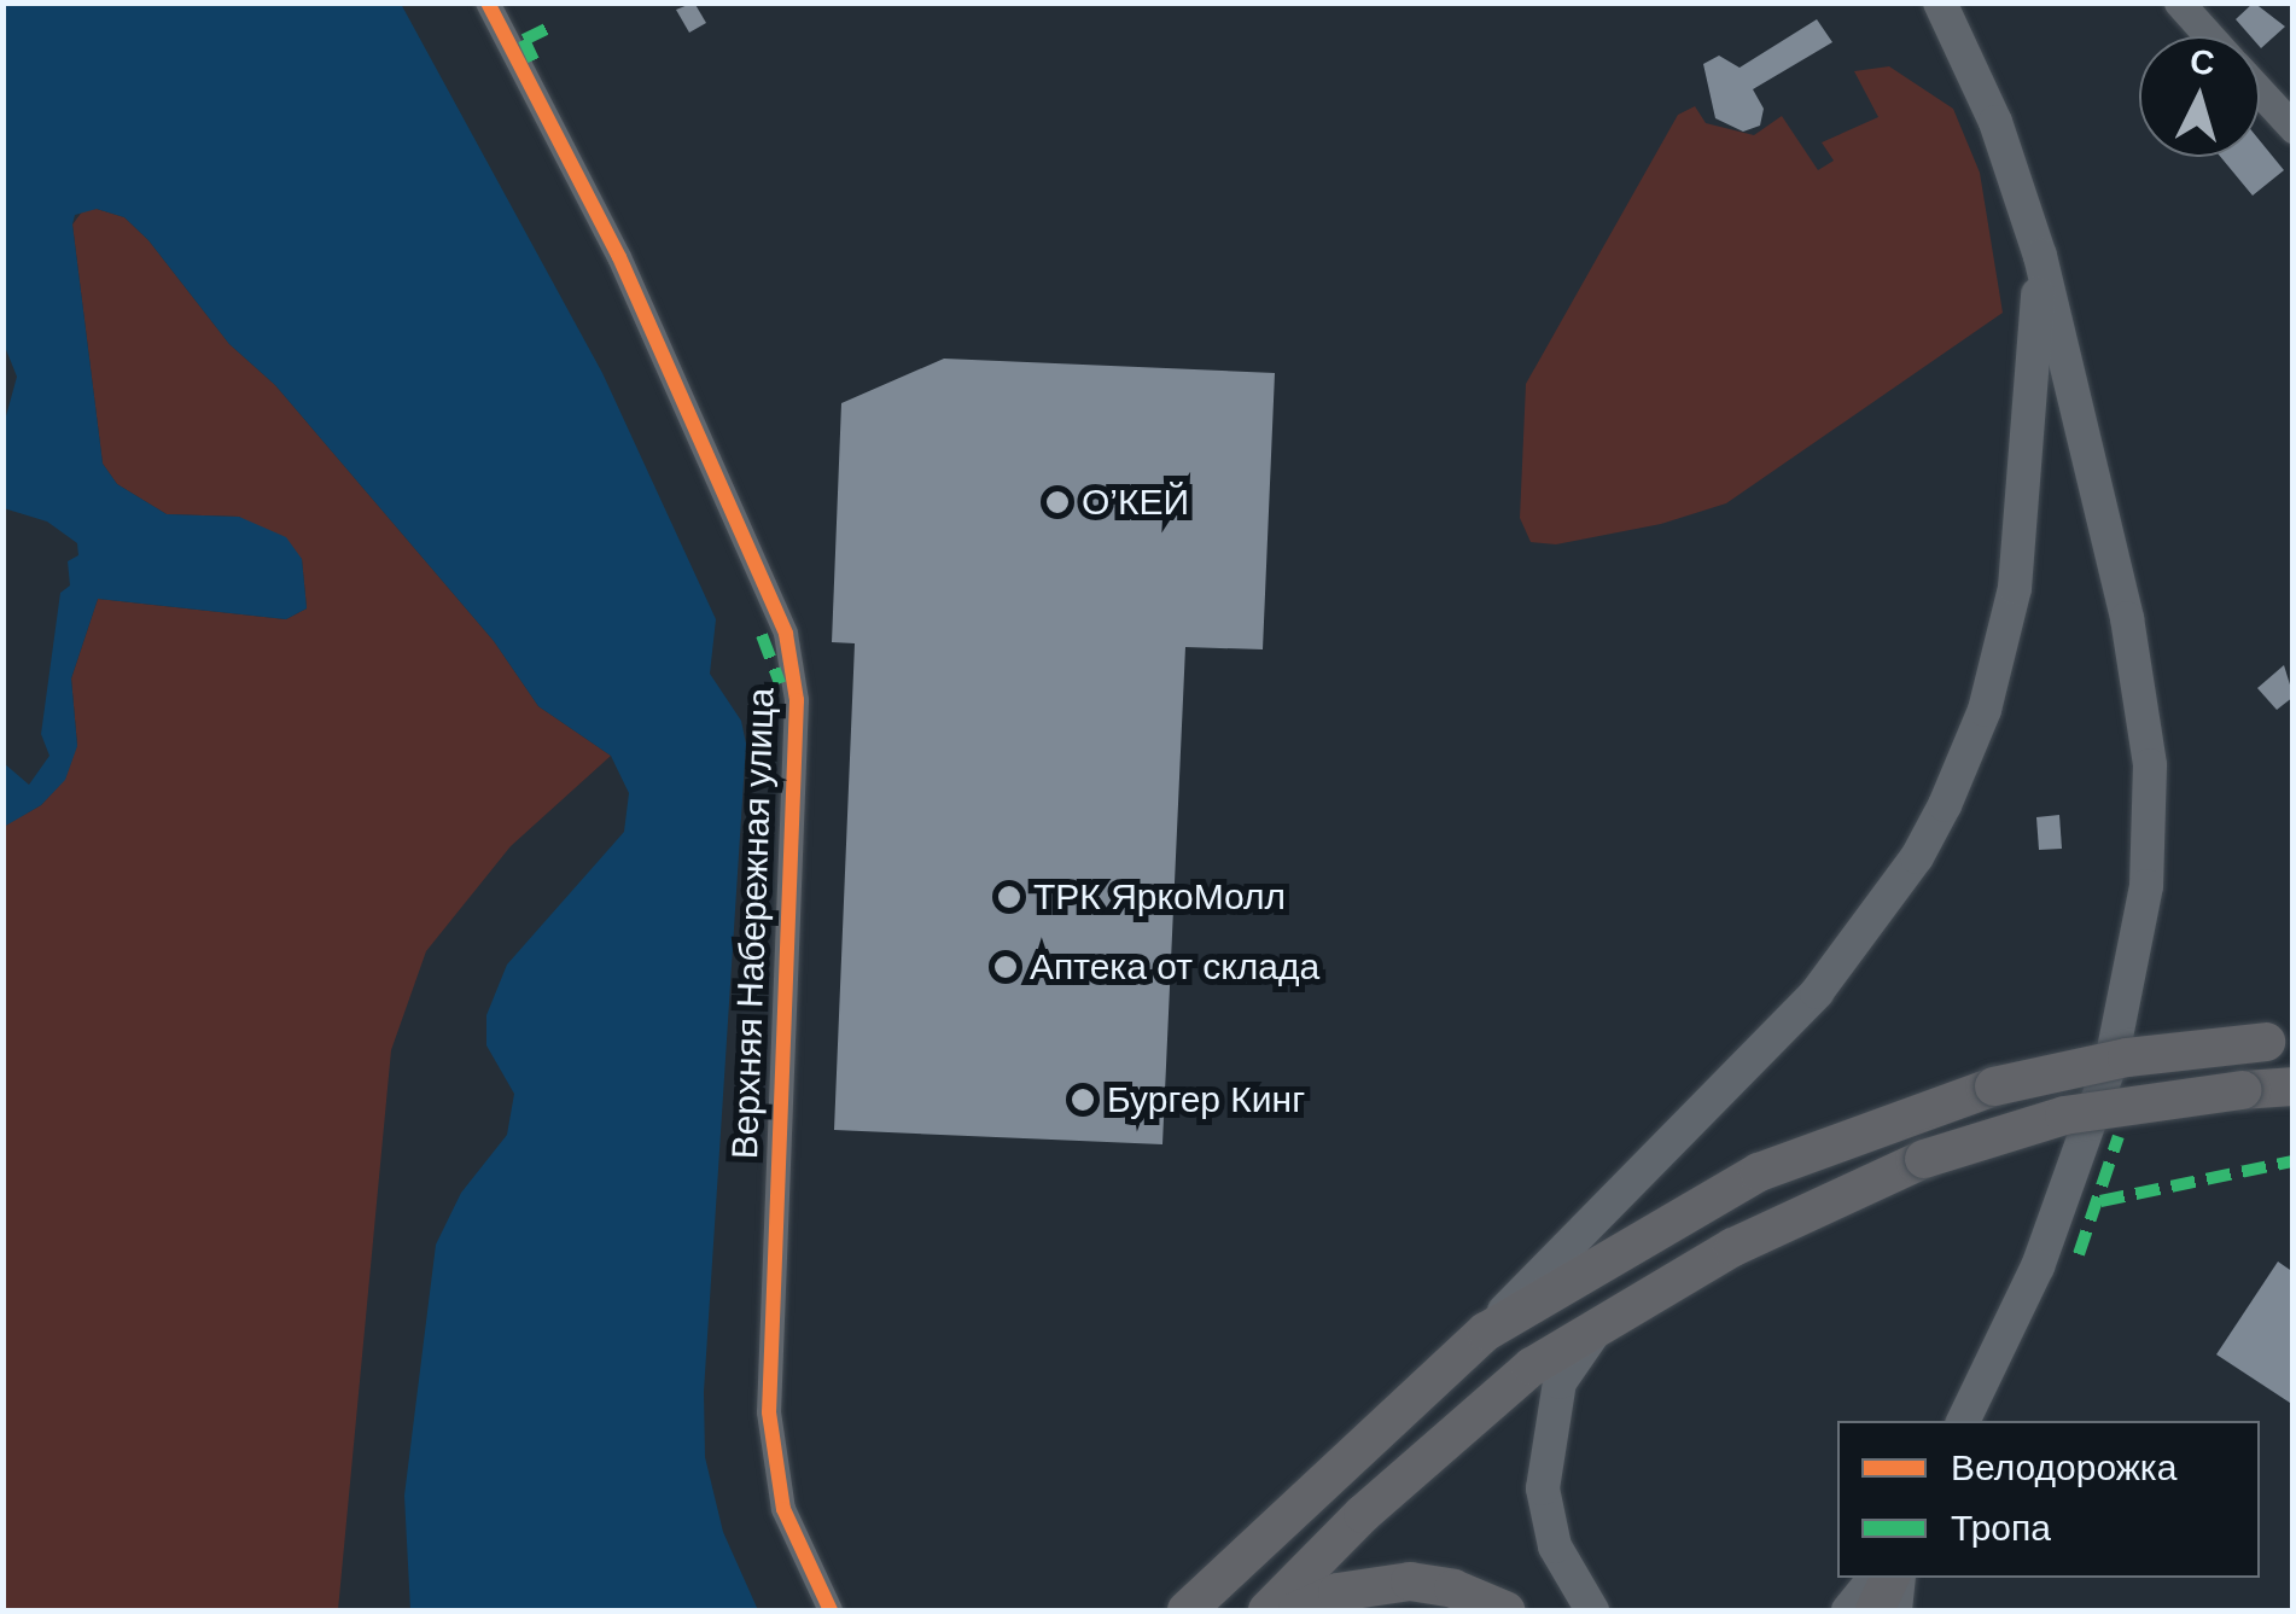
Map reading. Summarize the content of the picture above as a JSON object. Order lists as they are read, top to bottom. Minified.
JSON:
{"streets":{"street":["Верхняя Набережная улица"]},"places":["О’КЕЙ","ТРК ЯркоМолл","Аптека от склада","Бургер Кинг"],"legend":["Велодорожка","Тропа"],"north":"top"}
